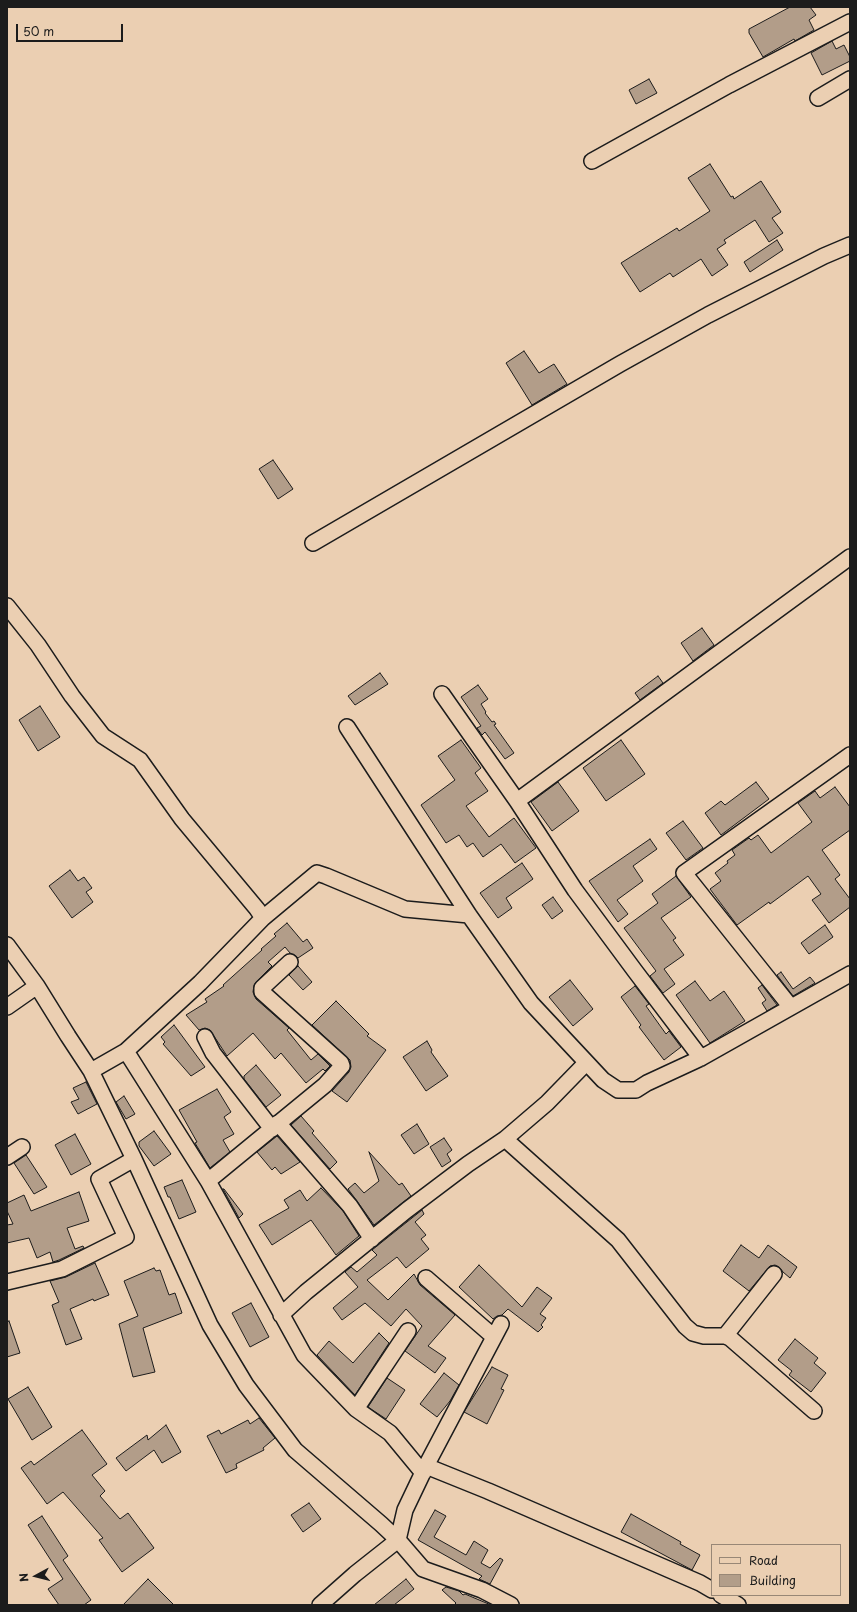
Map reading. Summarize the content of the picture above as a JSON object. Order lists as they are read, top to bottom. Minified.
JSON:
{"legend":["Road","Building"],"scale_bar":"50 m","north":"left"}
